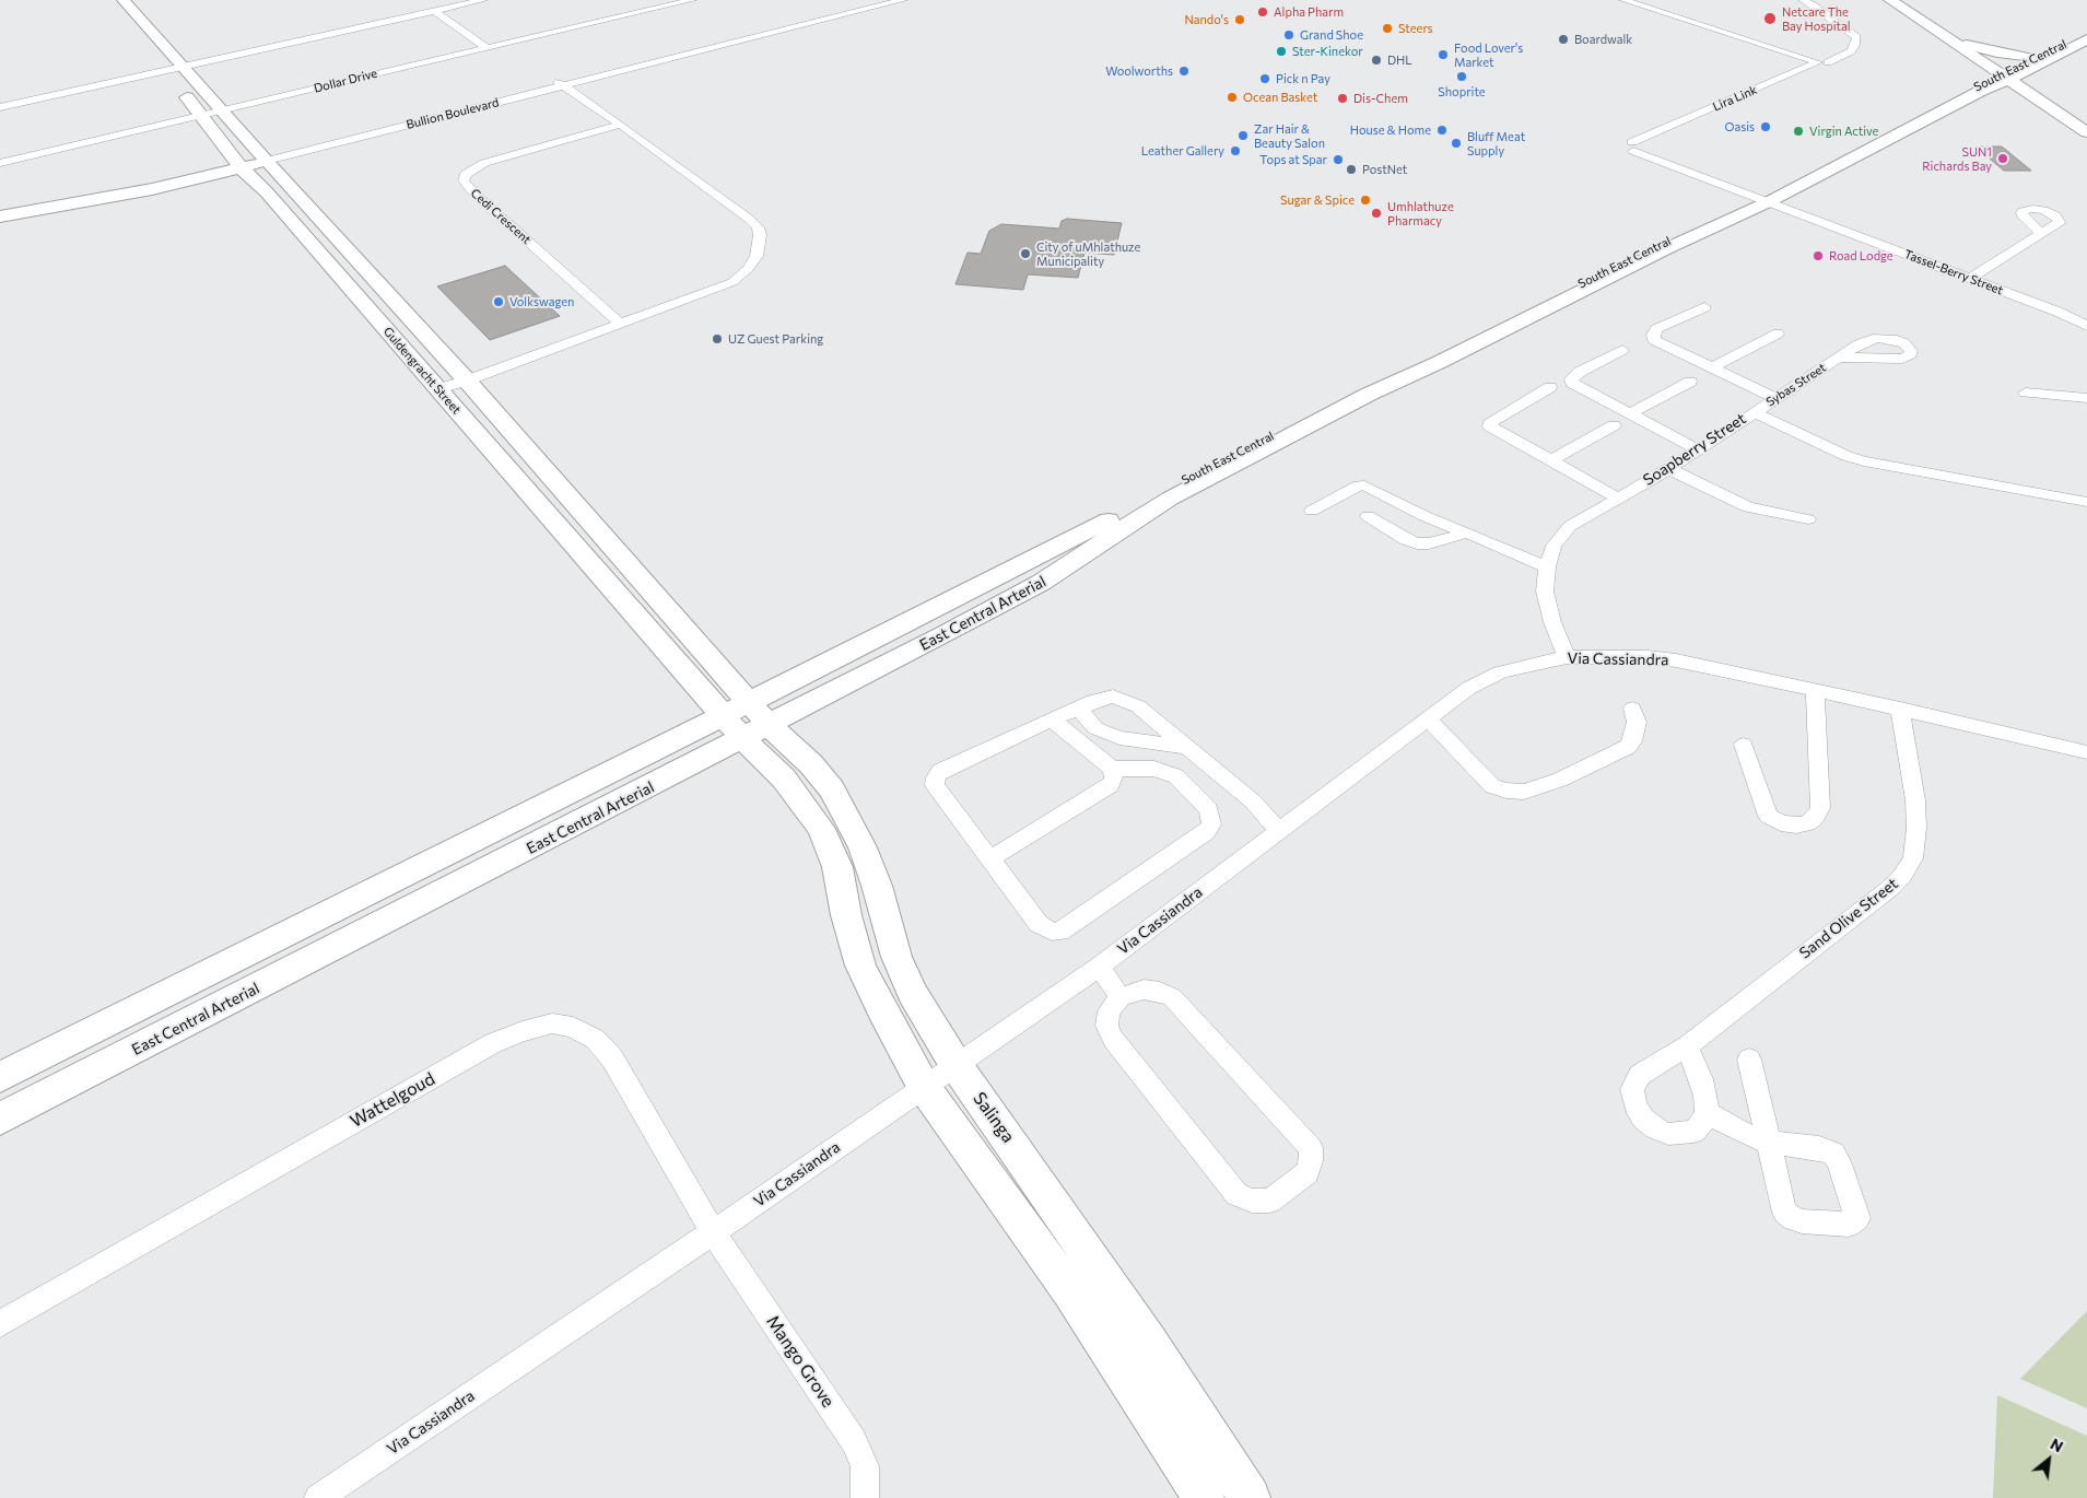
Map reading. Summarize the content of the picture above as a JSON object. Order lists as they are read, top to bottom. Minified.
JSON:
{"streets":{"street":["South East Central","Dollar Drive","Lira Link","Bullion Boulevard","Cedi Crescent","Tassel-Berry Street","Guldengracht Street","Sybas Street","Soapberry Street","East Central Arterial","Via Cassiandra","Sand Olive Street","Wattelgoud","Salinga","Mango Grove"]},"crossings":[["South East Central","Lira Link"],["South East Central","Tassel-Berry Street"],["South East Central","East Central Arterial"],["Dollar Drive","Guldengracht Street"],["Lira Link","Tassel-Berry Street"],["Bullion Boulevard","Guldengracht Street"],["Guldengracht Street","East Central Arterial"],["Guldengracht Street","Salinga"],["Sybas Street","Soapberry Street"],["Soapberry Street","Via Cassiandra"],["East Central Arterial","Salinga"],["Via Cassiandra","Sand Olive Street"],["Via Cassiandra","Wattelgoud"],["Via Cassiandra","Salinga"],["Via Cassiandra","Mango Grove"],["Wattelgoud","Mango Grove"]],"places":["Alpha Pharm","Netcare The Bay Hospital","Nando's","Steers","Grand Shoe","Boardwalk","Ster-Kinekor","Food Lover's Market","DHL","Woolworths","Shoprite","Pick n Pay","Ocean Basket","Dis-Chem","Oasis","House & Home","Virgin Active","Zar Hair & Beauty Salon","Bluff Meat Supply","Leather Gallery","SUN1 Richards Bay","Tops at Spar","PostNet","Sugar & Spice","Umhlathuze Pharmacy","City of uMhlathuze Municipality","Road Lodge","Volkswagen","UZ Guest Parking"],"north":"top right"}
